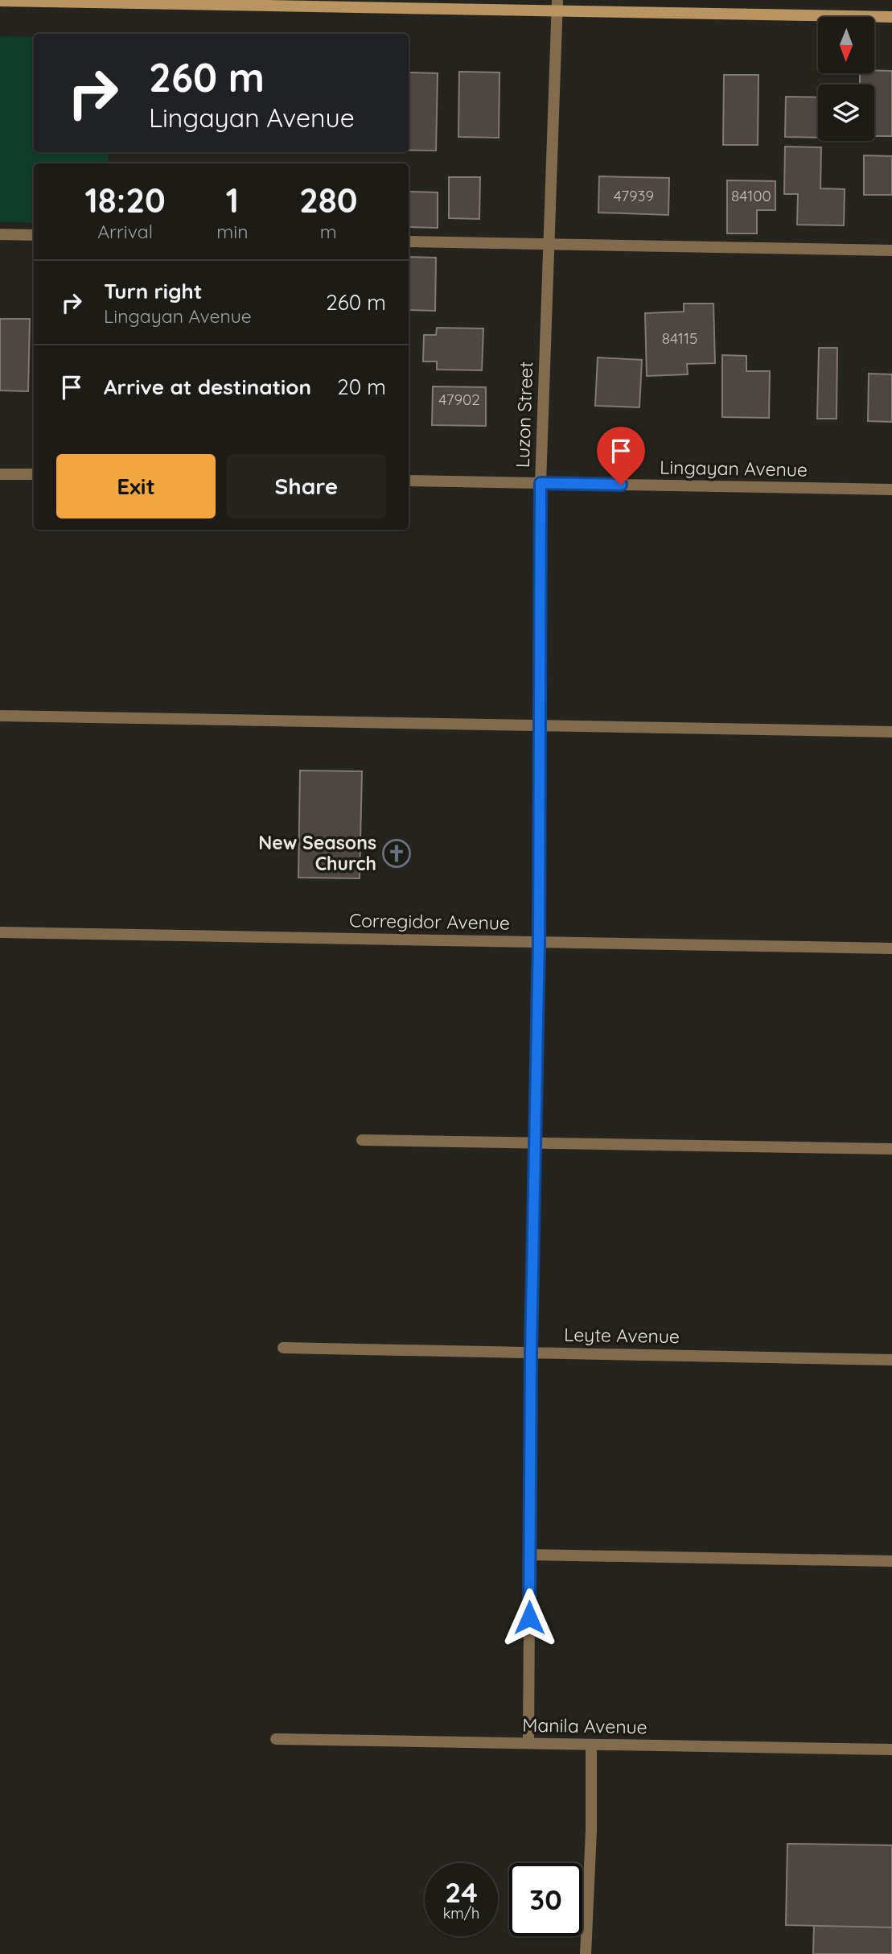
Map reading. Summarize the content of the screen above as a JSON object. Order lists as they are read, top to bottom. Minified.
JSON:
{"streets":{"street":["Luzon Street","Lingayan Avenue","Corregidor Avenue","Leyte Avenue","Manila Avenue"]},"crossings":[["Luzon Street","Lingayan Avenue"],["Luzon Street","Corregidor Avenue"],["Luzon Street","Leyte Avenue"],["Luzon Street","Manila Avenue"]],"places":{"church":["New Seasons Church"]},"house_numbers":["47939","84100","84115","47902"],"north":"bottom","page":{"turn":["260 m","Lingayan Avenue"],"eta":["18:20","Arrival","1","min","280","m"],"list":[{"name":"Turn right","note":"Lingayan Avenue","value":"260 m"},{"name":"Arrive at destination","value":"20 m"}],"buttons":["Exit","Share"],"speed":"24 km/h","limit":"30"}}
